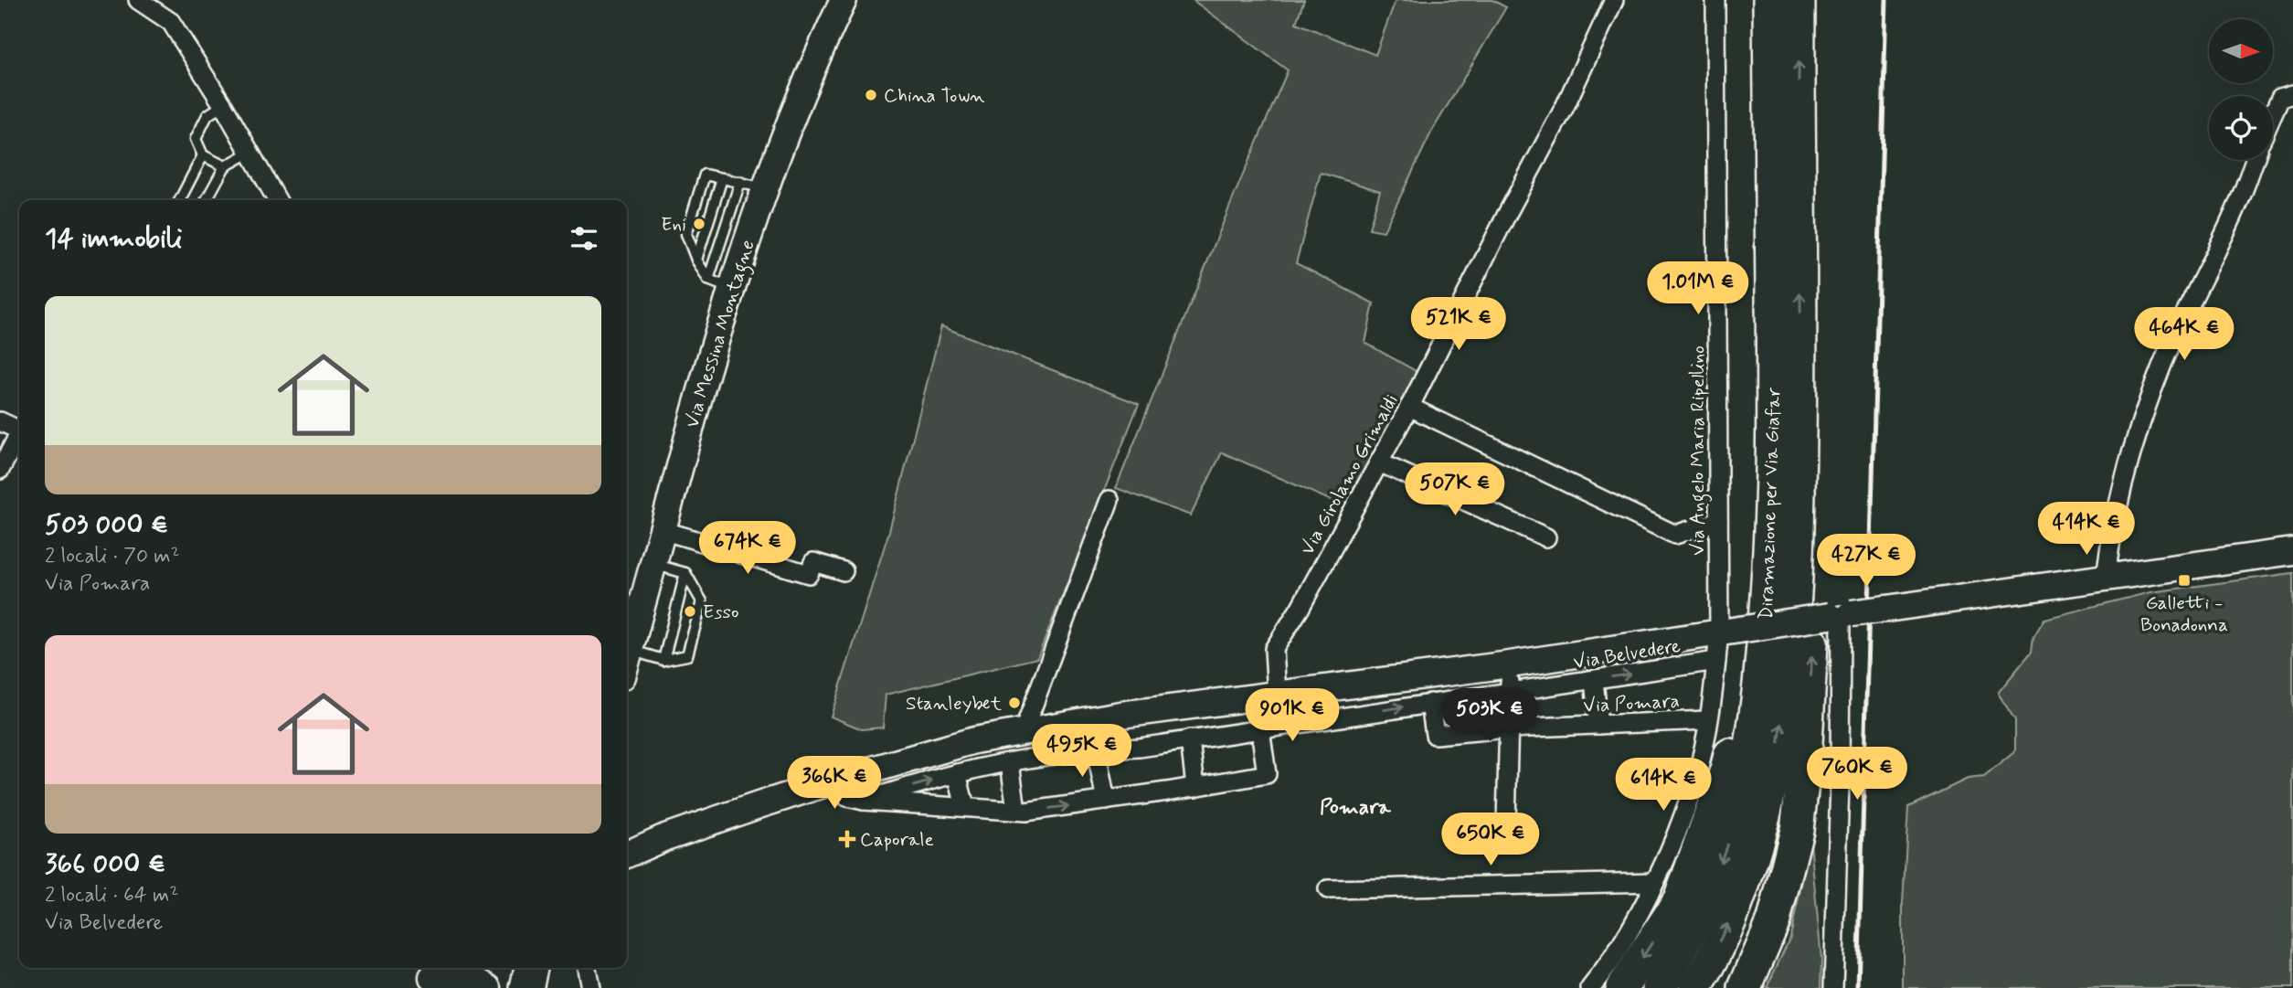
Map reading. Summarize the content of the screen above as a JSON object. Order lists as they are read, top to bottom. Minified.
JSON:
{"streets":{"highway":["Diramazione per Via Giafar"],"main road":["Via Messina Montagne"],"street":["Via Angelo Maria Ripellino","Via Girolamo Grimaldi","Via Belvedere","Via Pomara"]},"crossings":[["Via Angelo Maria Ripellino","Via Belvedere"],["Via Angelo Maria Ripellino","Via Pomara"],["Via Belvedere","Via Pomara"]],"one_way":["Via Belvedere"],"districts":["Pomara"],"places":{"other":["China Town","Eni","Esso","Stanleybet"],"transit":["Galletti - Bonadonna"],"health":["Caporale"]},"north":"right","page":{"heading":"14 immobili","price":["1.01M €","521K €","464K €","507K €","414K €","674K €","427K €","901K €","503K €","495K €","760K €","366K €","614K €","650K €"],"list":[{"name":"503 000 €","note":"2 locali · 70 m² · Via Pomara"},{"name":"366 000 €","note":"2 locali · 64 m² · Via Belvedere"}]}}
